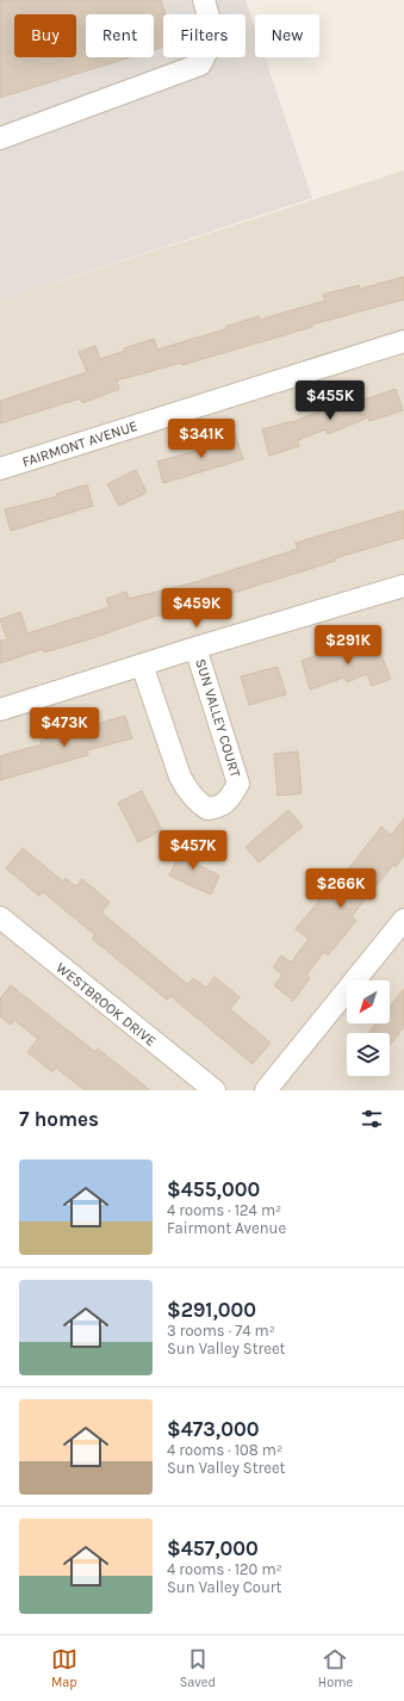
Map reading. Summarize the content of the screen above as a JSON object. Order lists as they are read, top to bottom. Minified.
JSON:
{"streets":{"street":["FAIRMONT AVENUE","SUN VALLEY COURT","WESTBROOK DRIVE"]},"north":"bottom left","page":{"chip":["Buy","Rent","Filters","New"],"price":["$455K","$341K","$459K","$291K","$473K","$457K","$266K"],"heading":"7 homes","list":[{"name":"$455,000","note":"4 rooms · 124 m² · Fairmont Avenue"},{"name":"$291,000","note":"3 rooms · 74 m² · Sun Valley Street"},{"name":"$473,000","note":"4 rooms · 108 m² · Sun Valley Street"},{"name":"$457,000","note":"4 rooms · 120 m² · Sun Valley Court"}],"tabs":["Map","Saved","Home"]}}
